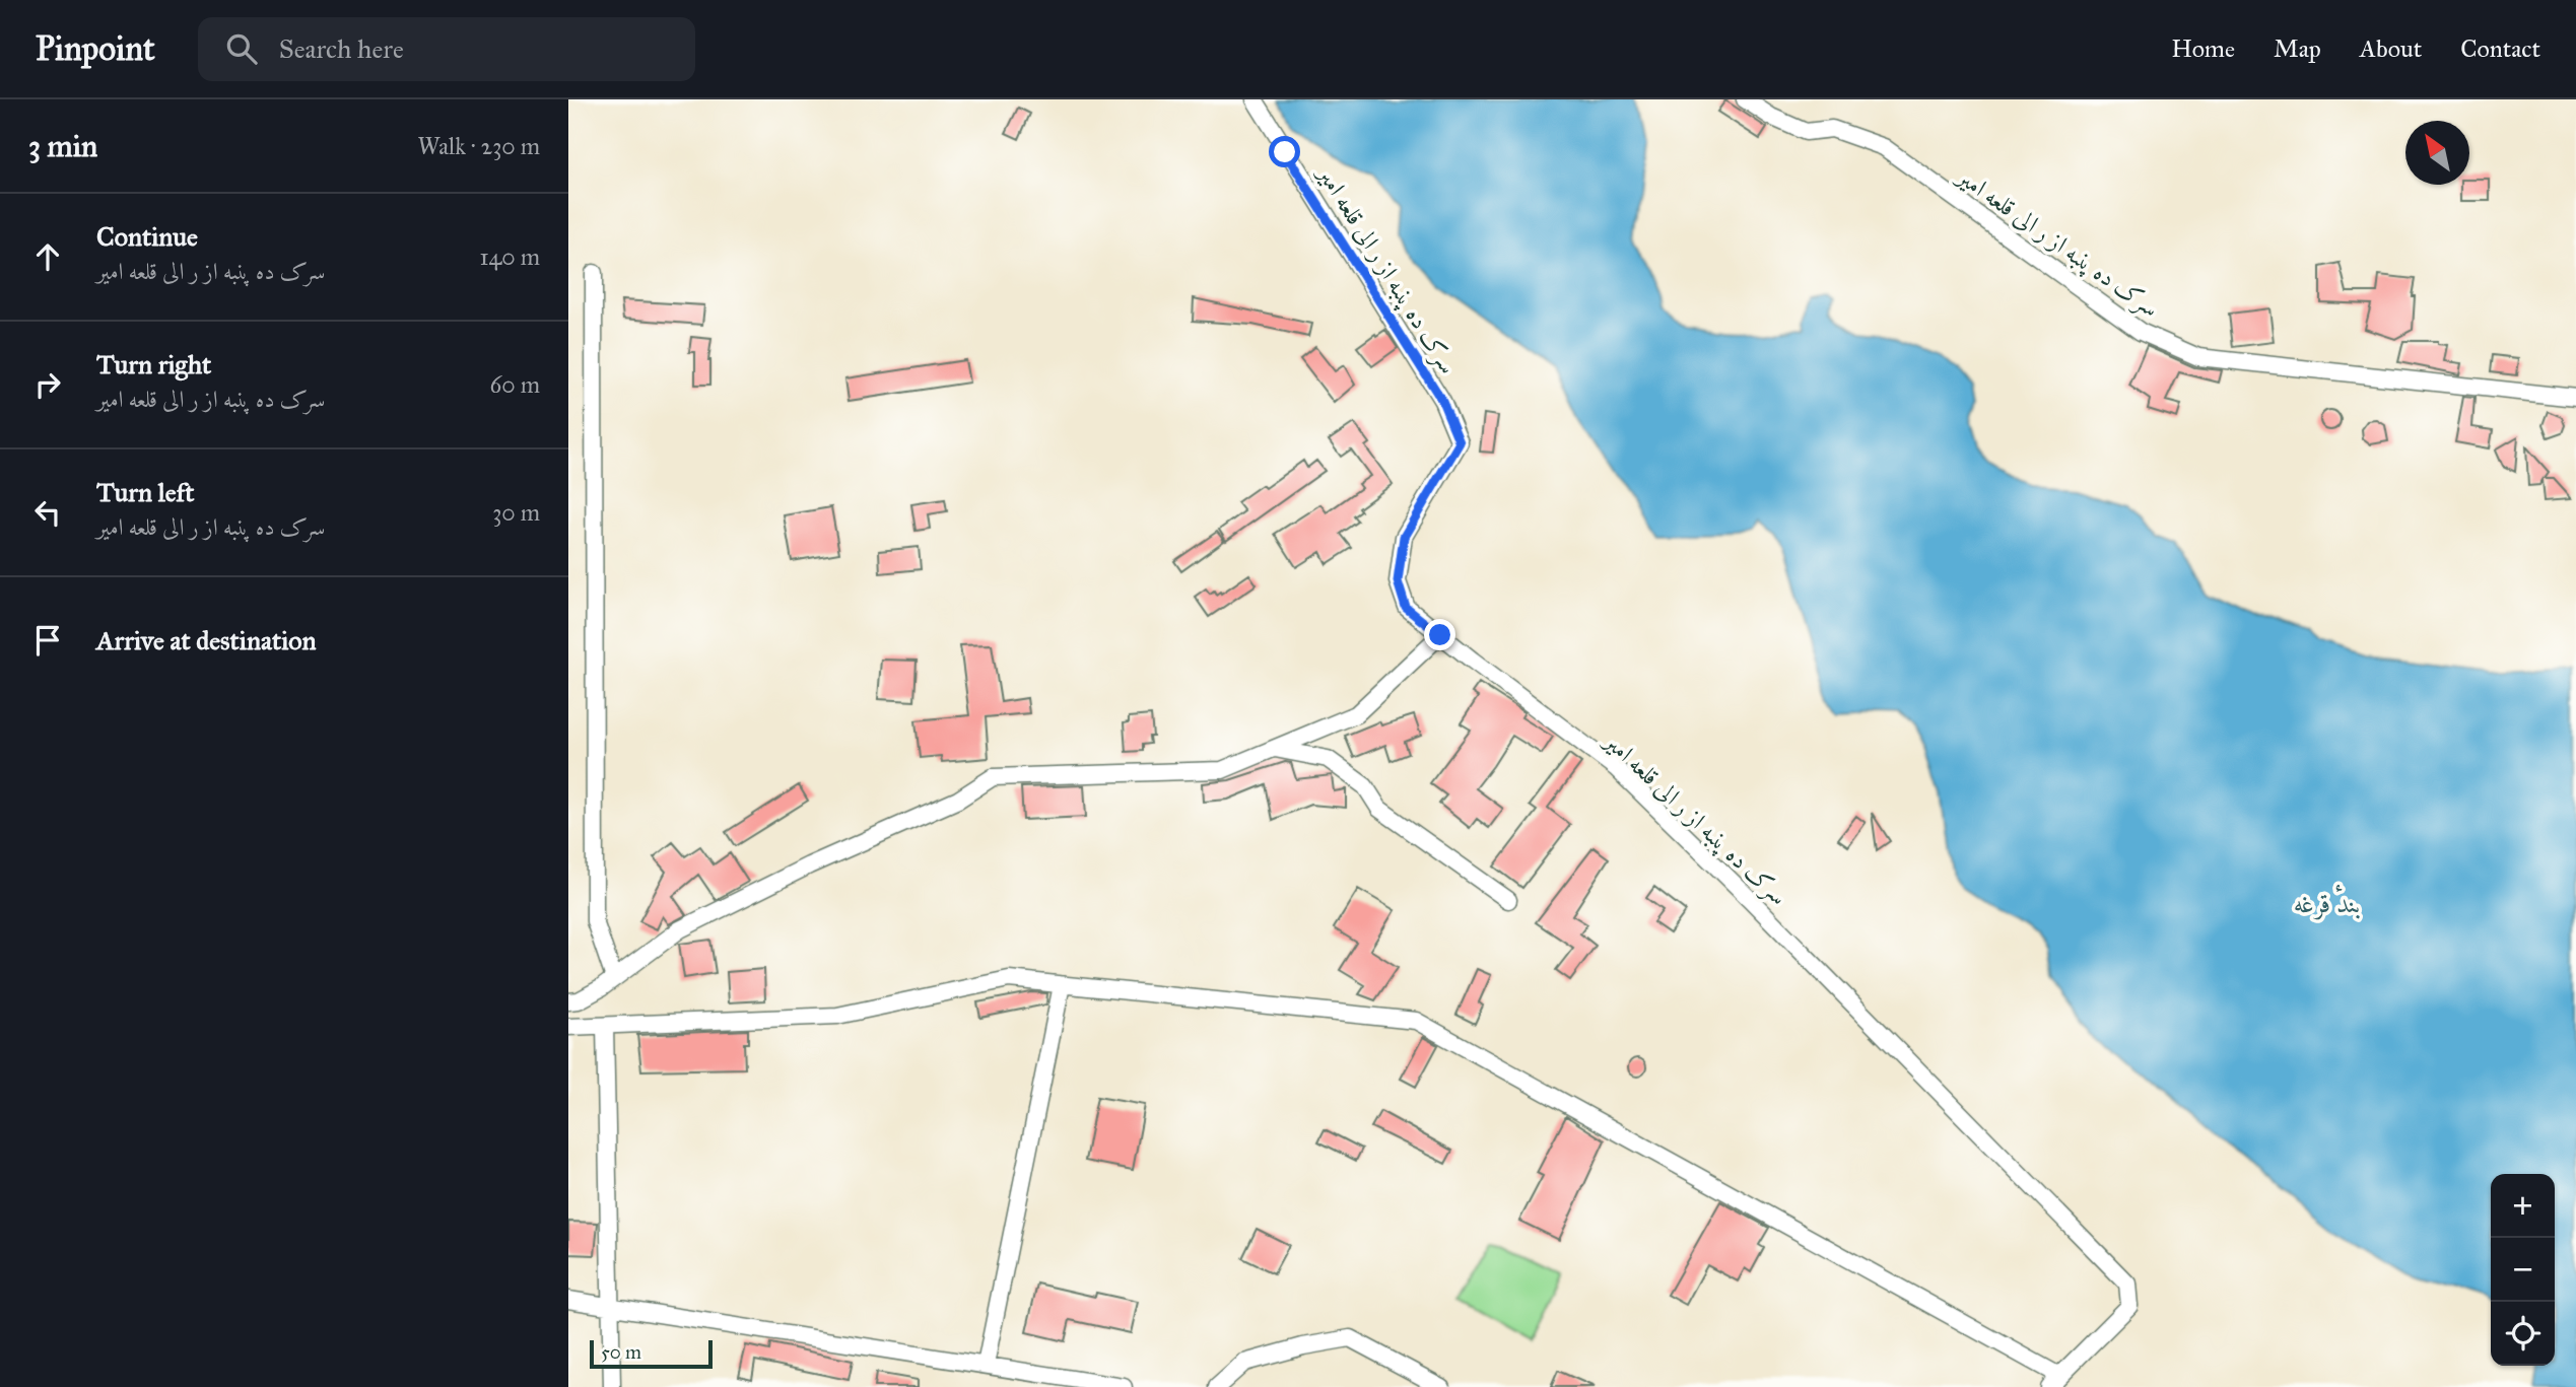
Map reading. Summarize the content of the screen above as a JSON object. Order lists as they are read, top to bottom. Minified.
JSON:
{"streets":{"street":["سرک ده پنبه از ر الی قلعه امیر"]},"water":["بندٔ قرغه"],"scale_bar":"50 m","north":"top left","page":{"header":"Pinpoint","search":"Search here","nav":["Home","Map","About","Contact"],"heading":["3 min","Walk · 230 m"],"list":[["Continue","سرک ده پنبه از ر الی قلعه امیر","140 m"],["Turn right","سرک ده پنبه از ر الی قلعه امیر","60 m"],["Turn left","سرک ده پنبه از ر الی قلعه امیر","30 m"],"Arrive at destination"],"map_buttons":["+","−"],"scale":"50 m"}}
